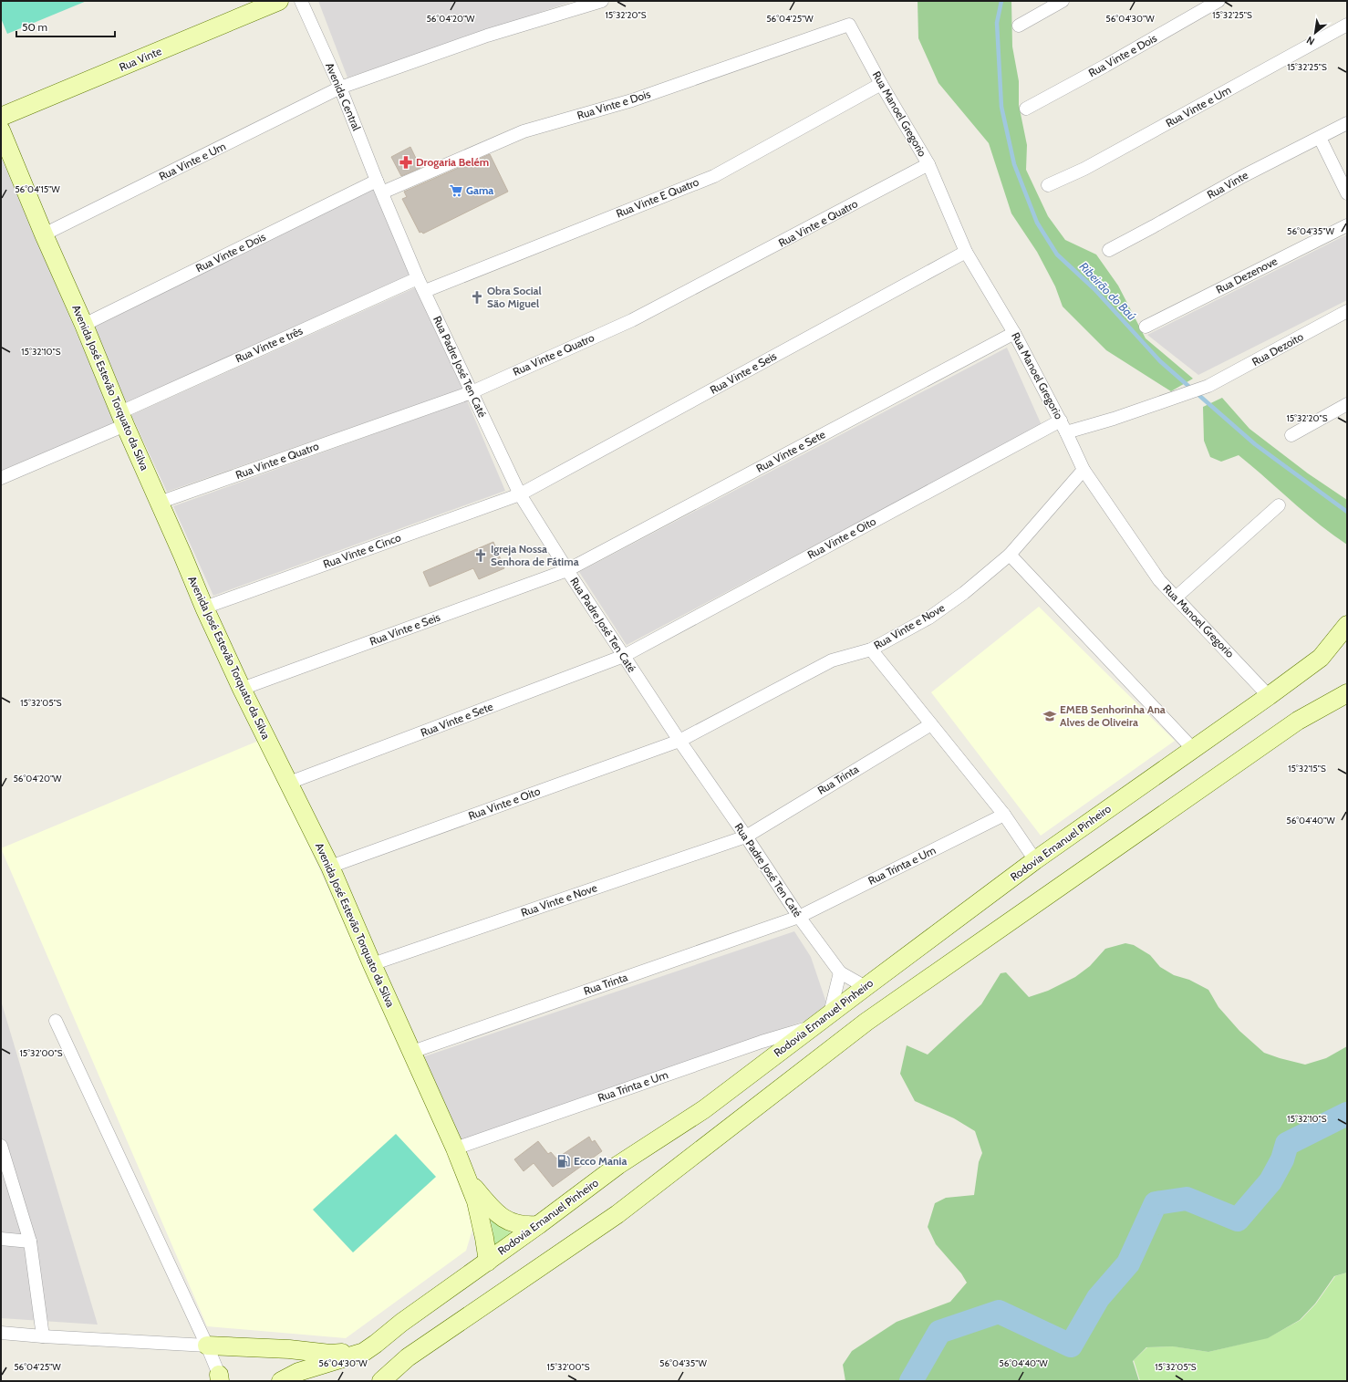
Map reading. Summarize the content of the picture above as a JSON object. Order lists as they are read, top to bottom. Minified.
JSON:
{"streets":{"main road":["Rua Vinte","Avenida José Estevão Torquato da Silva","Rodovia Emanuel Pinheiro"],"street":["Rua Vinte e Dois","Avenida Central","Rua Vinte e Um","Rua Manoel Gregorio","Rua Vinte E Quatro","Rua Vinte e Quatro","Rua Dezenove","Rua Vinte e três","Rua Dezoito","Rua Padre José Ten Caté","Rua Vinte e Seis","Rua Vinte e Sete","Rua Vinte e Oito","Rua Vinte e Cinco","Rua Vinte e Nove","Rua Trinta","Rua Trinta e Um"]},"crossings":[["Rua Vinte e Dois","Avenida Central"],["Rua Vinte e Dois","Rua Manoel Gregorio"],["Rua Vinte e Dois","Rua Padre José Ten Caté"],["Rua Vinte e Dois","Avenida José Estevão Torquato da Silva"],["Avenida Central","Rua Vinte e Um"],["Avenida Central","Rua Padre José Ten Caté"],["Rua Vinte e Um","Avenida José Estevão Torquato da Silva"],["Rua Manoel Gregorio","Rua Vinte E Quatro"],["Rua Manoel Gregorio","Rua Vinte e Quatro"],["Rua Manoel Gregorio","Rua Dezoito"],["Rua Manoel Gregorio","Rua Vinte e Seis"],["Rua Manoel Gregorio","Rua Vinte e Sete"],["Rua Manoel Gregorio","Rua Vinte e Oito"],["Rua Manoel Gregorio","Rua Vinte e Nove"],["Rua Manoel Gregorio","Rodovia Emanuel Pinheiro"],["Rua Vinte E Quatro","Rua Padre José Ten Caté"],["Rua Vinte e Quatro","Rua Padre José Ten Caté"],["Rua Vinte e Quatro","Avenida José Estevão Torquato da Silva"],["Rua Vinte e três","Rua Padre José Ten Caté"],["Rua Vinte e três","Avenida José Estevão Torquato da Silva"],["Rua Padre José Ten Caté","Rua Vinte e Seis"],["Rua Padre José Ten Caté","Rua Vinte e Sete"],["Rua Padre José Ten Caté","Rua Vinte e Oito"],["Rua Padre José Ten Caté","Rua Vinte e Cinco"],["Rua Padre José Ten Caté","Rua Vinte e Nove"],["Rua Padre José Ten Caté","Rua Trinta"],["Rua Padre José Ten Caté","Rua Trinta e Um"],["Rua Vinte e Seis","Avenida José Estevão Torquato da Silva"],["Rua Vinte e Seis","Rua Vinte e Sete"],["Rua Vinte e Seis","Rua Vinte e Cinco"],["Avenida José Estevão Torquato da Silva","Rua Vinte e Sete"],["Avenida José Estevão Torquato da Silva","Rua Vinte e Oito"],["Avenida José Estevão Torquato da Silva","Rua Vinte e Cinco"],["Avenida José Estevão Torquato da Silva","Rua Vinte e Nove"],["Avenida José Estevão Torquato da Silva","Rua Trinta"],["Avenida José Estevão Torquato da Silva","Rodovia Emanuel Pinheiro"],["Avenida José Estevão Torquato da Silva","Rua Trinta e Um"],["Rua Vinte e Sete","Rua Vinte e Oito"],["Rua Vinte e Oito","Rua Vinte e Nove"],["Rua Vinte e Nove","Rua Trinta"],["Rua Trinta","Rua Trinta e Um"],["Rodovia Emanuel Pinheiro","Rua Trinta e Um"]],"water":["Ribeirão do Baú"],"places":{"pharmacy":["Drogaria Belém"],"supermarket":["Gama"],"church":["Obra Social São Miguel","Igreja Nossa Senhora de Fátima"],"school or university":["EMEB Senhorinha Ana Alves de Oliveira"],"fuel station":["Ecco Mania"]},"scale_bar":"50 m","north":"bottom left","coordinates":["15°32'20\"S","15°32'25\"S","56°04'20\"W","56°04'25\"W","56°04'30\"W","56°04'15\"W","56°04'35\"W","15°32'10\"S","15°32'05\"S","15°32'15\"S","56°04'40\"W","15°32'00\"S"]}
